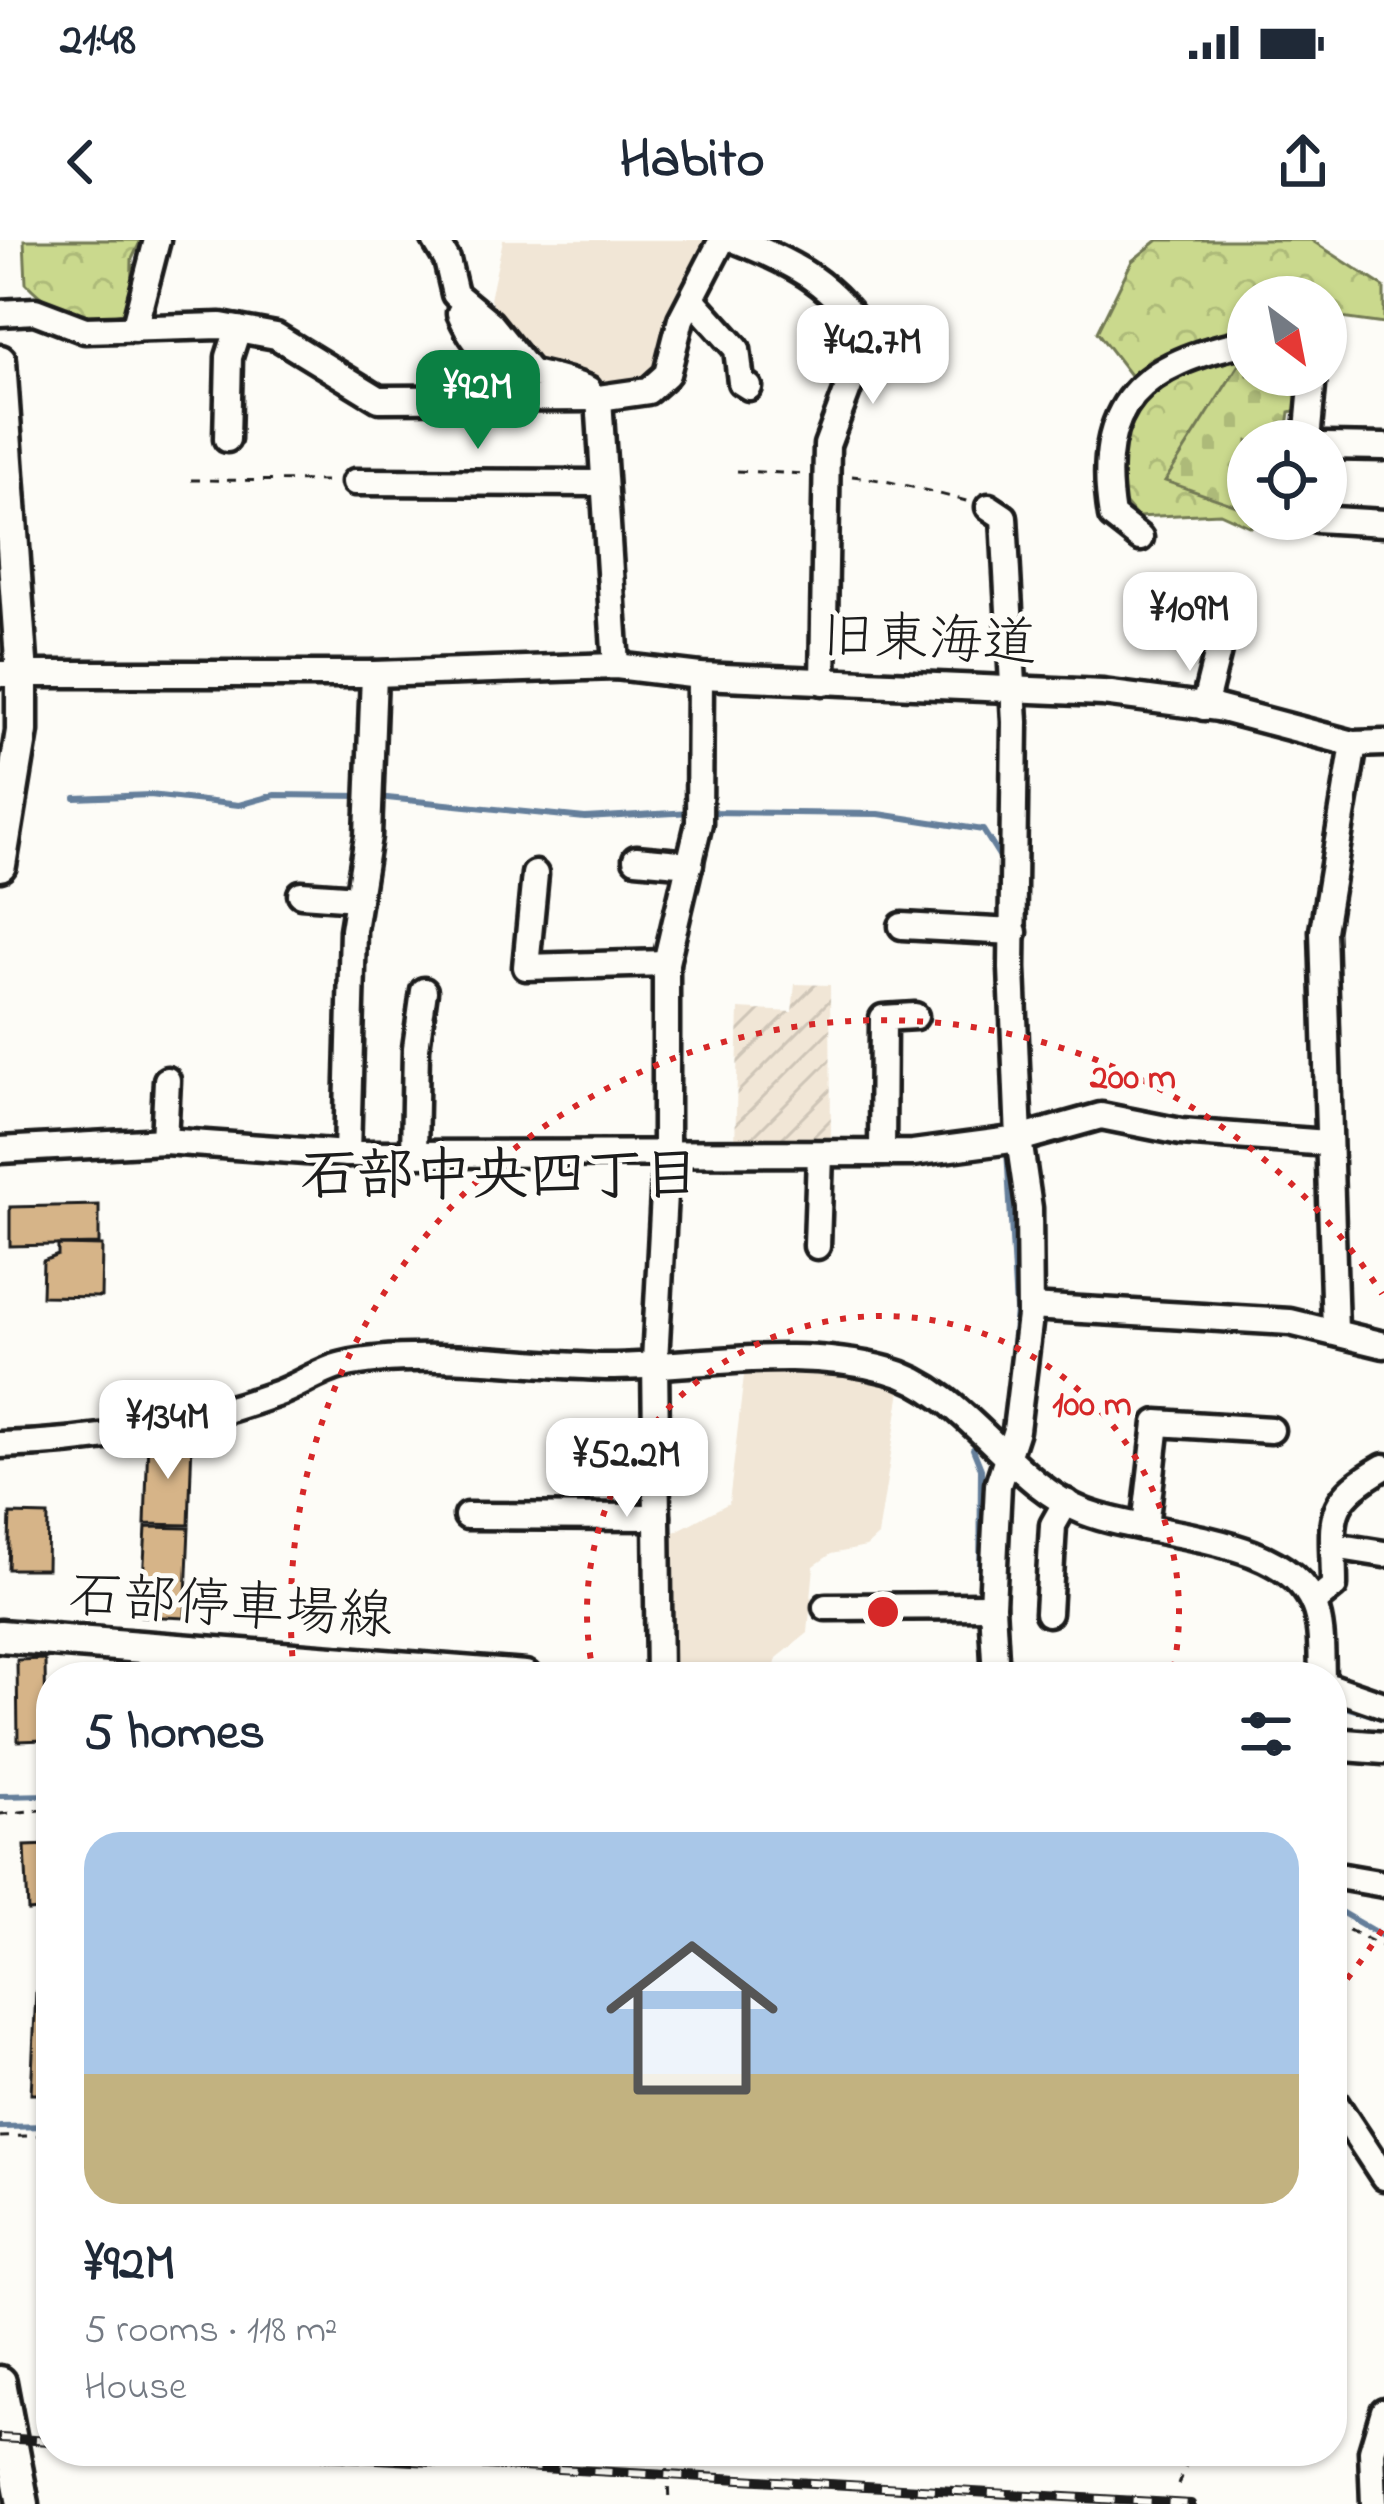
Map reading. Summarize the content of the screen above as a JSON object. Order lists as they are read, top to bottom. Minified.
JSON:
{"streets":{"main road":["石部停車場線"],"street":["旧東海道"]},"districts":["石部中央四丁目"],"north":"bottom right","page":{"status":"21:48","header":"Habito","price":["¥42.7M","¥92M","¥109M","¥134M","¥52.2M"],"heading":"5 homes","list":[{"name":"¥92M","note":"5 rooms · 118 m² · House"}]},"rings":["200 m","100 m"]}
